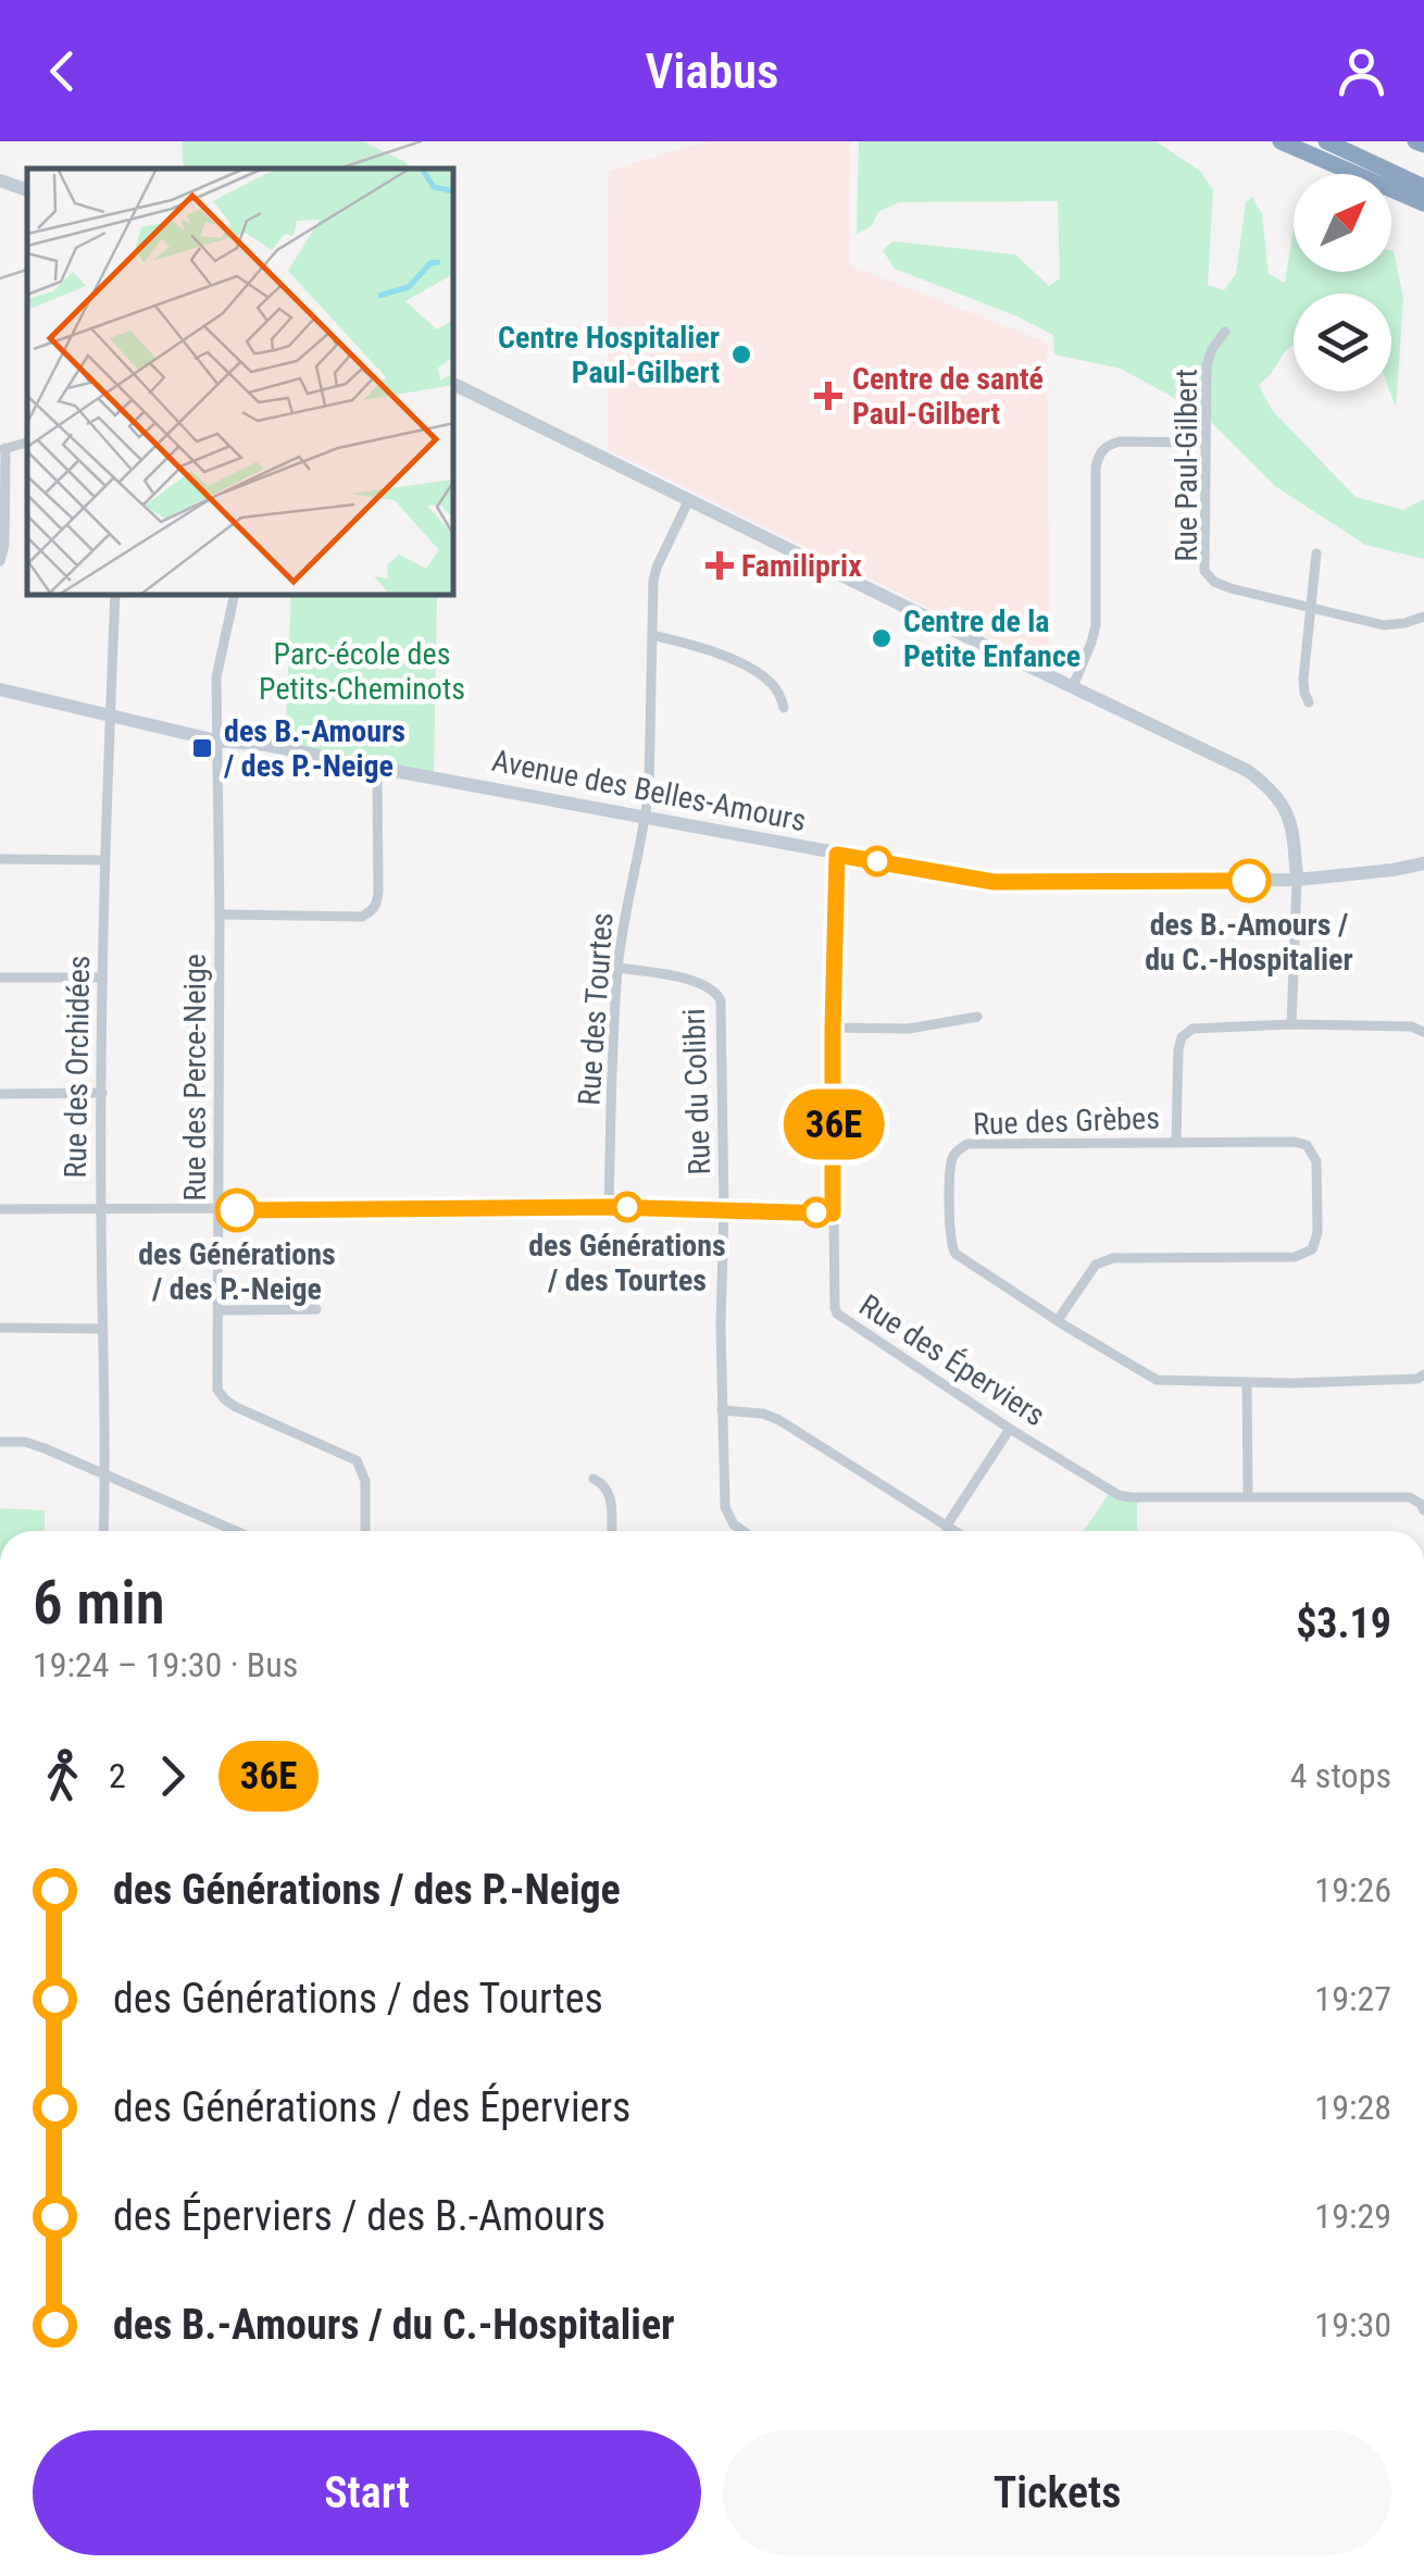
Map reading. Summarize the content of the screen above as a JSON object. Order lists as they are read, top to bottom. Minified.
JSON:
{"streets":{"street":["Rue Paul-Gilbert","Avenue des Belles-Amours","Rue des Tourtes","Rue des Orchidées","Rue des Perce-Neige","Rue du Colibri","Rue des Grèbes","Rue des Éperviers"]},"crossings":[["Avenue des Belles-Amours","Rue des Tourtes"],["Avenue des Belles-Amours","Rue des Orchidées"],["Avenue des Belles-Amours","Rue des Perce-Neige"],["Avenue des Belles-Amours","Rue des Éperviers"],["Rue des Tourtes","Rue du Colibri"]],"parks":["Parc-école des Petits-Cheminots"],"places":{"other":["Centre Hospitalier Paul-Gilbert","Centre de la Petite Enfance","des B.-Amours / du C.-Hospitalier","des Générations / des Tourtes","des Générations / des P.-Neige"],"health":["Centre de santé Paul-Gilbert","Familiprix"],"transit":["des B.-Amours / des P.-Neige"]},"lines":["bus line 36E"],"north":"top right","page":{"header":"Viabus","on_map":"36E","heading":["6 min","19:24 – 19:30 · Bus","$3.19"],"legs":["2","36E","4 stops"],"list":[{"name":"des Générations / des P.-Neige","value":"19:26"},{"name":"des Générations / des Tourtes","value":"19:27"},{"name":"des Générations / des Éperviers","value":"19:28"},{"name":"des Éperviers / des B.-Amours","value":"19:29"},{"name":"des B.-Amours / du C.-Hospitalier","value":"19:30"}],"buttons":["Start","Tickets"]}}
